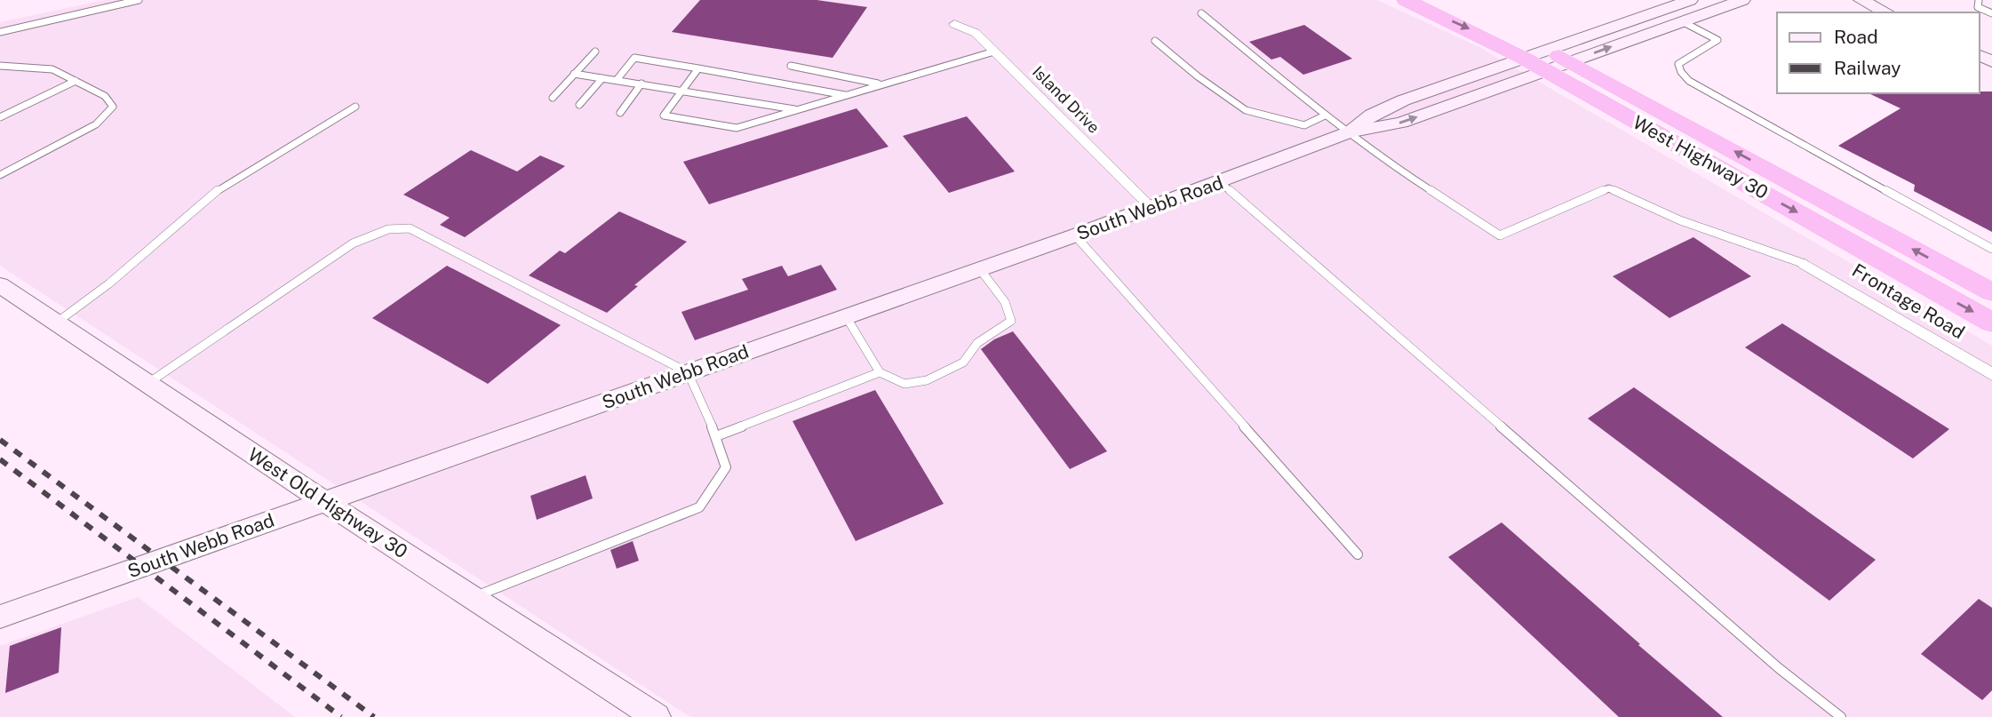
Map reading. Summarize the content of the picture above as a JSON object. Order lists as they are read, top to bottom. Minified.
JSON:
{"streets":{"highway":["West Highway 30"],"street":["Island Drive","South Webb Road","Frontage Road","West Old Highway 30"]},"crossings":[["Island Drive","South Webb Road"],["West Highway 30","South Webb Road"],["South Webb Road","West Old Highway 30"]],"legend":["Road","Railway"]}
